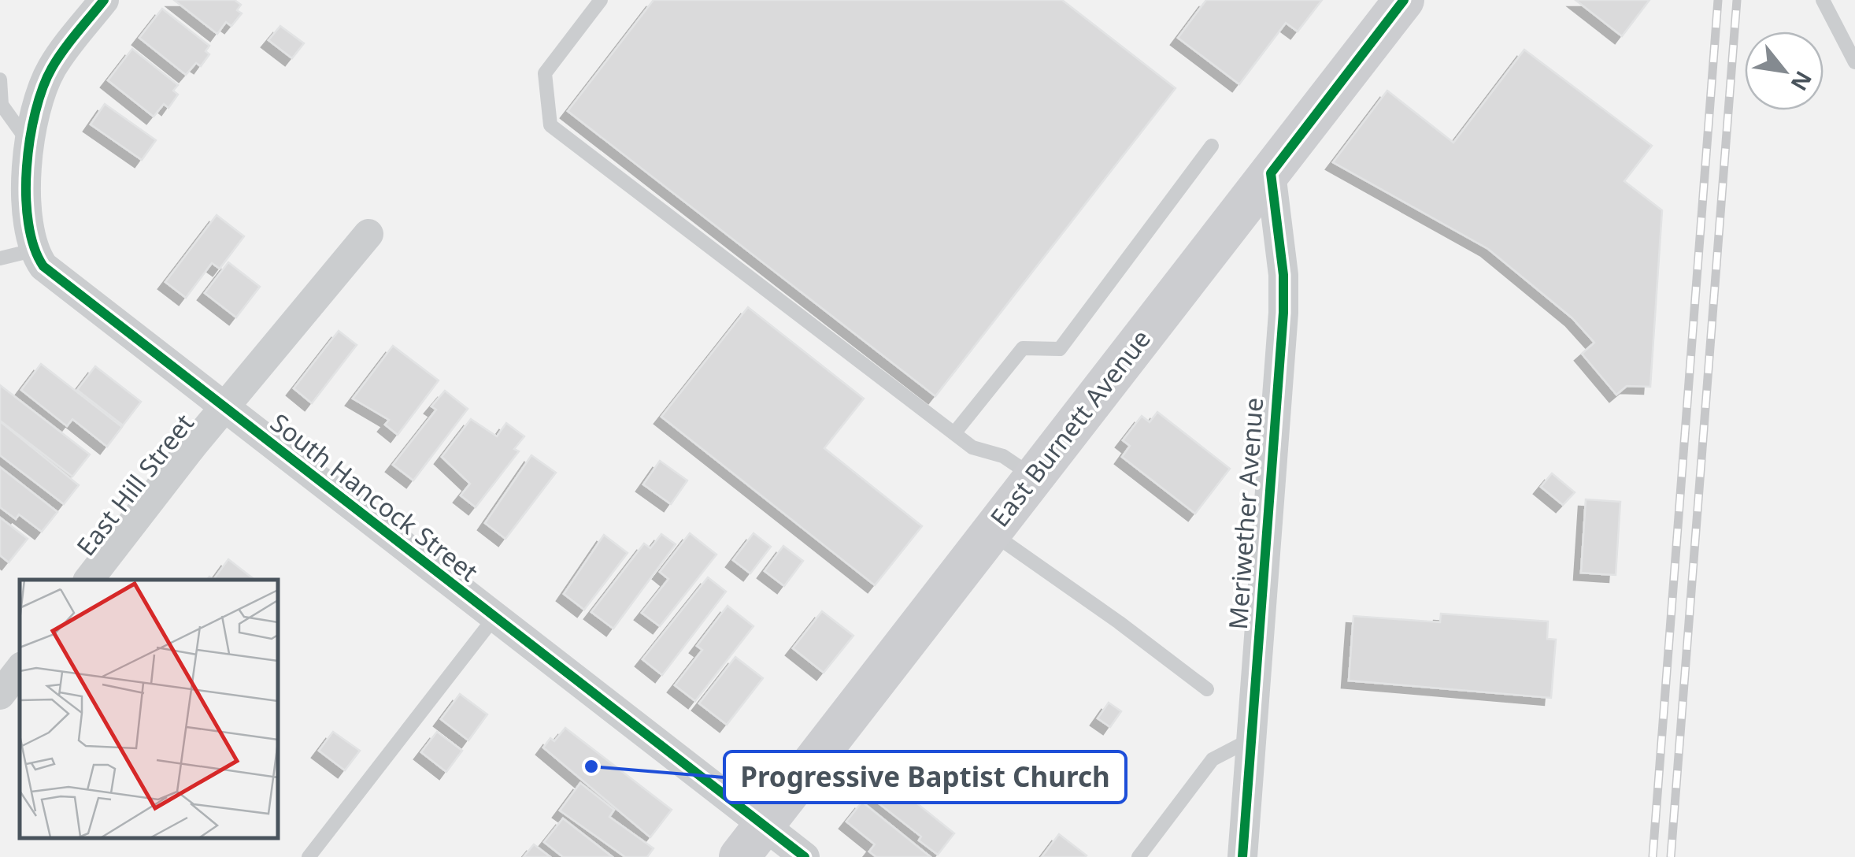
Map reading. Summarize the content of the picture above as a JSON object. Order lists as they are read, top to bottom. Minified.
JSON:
{"streets":{"street":["East Burnett Avenue","East Hill Street","South Hancock Street","Meriwether Avenue"]},"crossings":[["East Burnett Avenue","South Hancock Street"],["East Burnett Avenue","Meriwether Avenue"],["East Hill Street","South Hancock Street"]],"places":["Progressive Baptist Church"],"north":"bottom right"}
